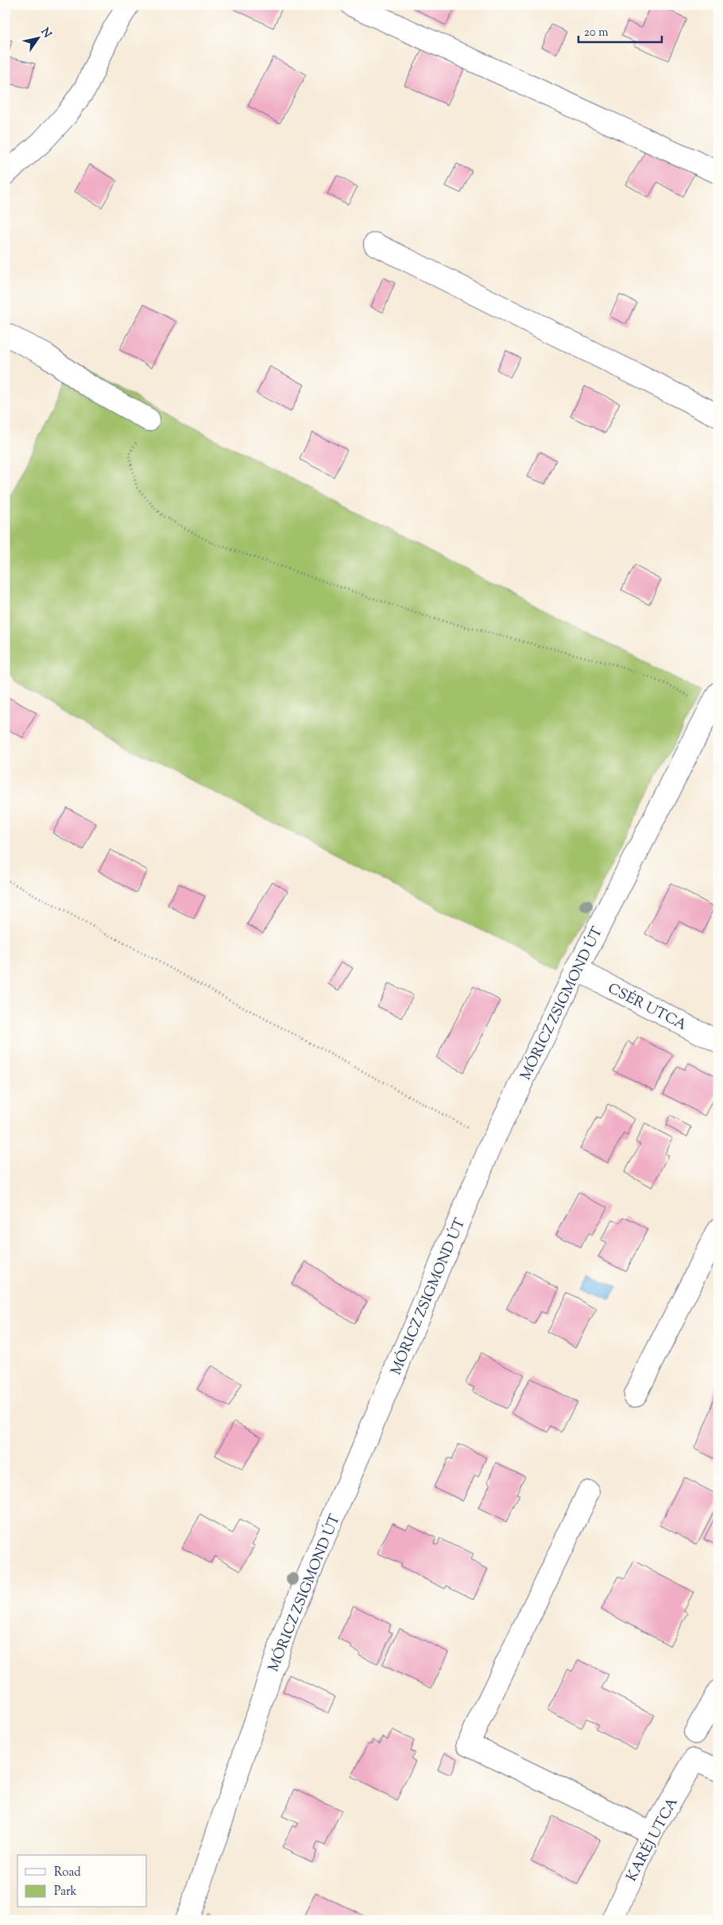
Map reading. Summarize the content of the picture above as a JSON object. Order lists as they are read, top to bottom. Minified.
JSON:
{"streets":{"street":["MÓRICZ ZSIGMOND ÚT","CSÉR UTCA","KARÉJ UTCA"]},"crossings":[["MÓRICZ ZSIGMOND ÚT","CSÉR UTCA"]],"legend":["Road","Park"],"scale_bar":"20 m","north":"top right"}
